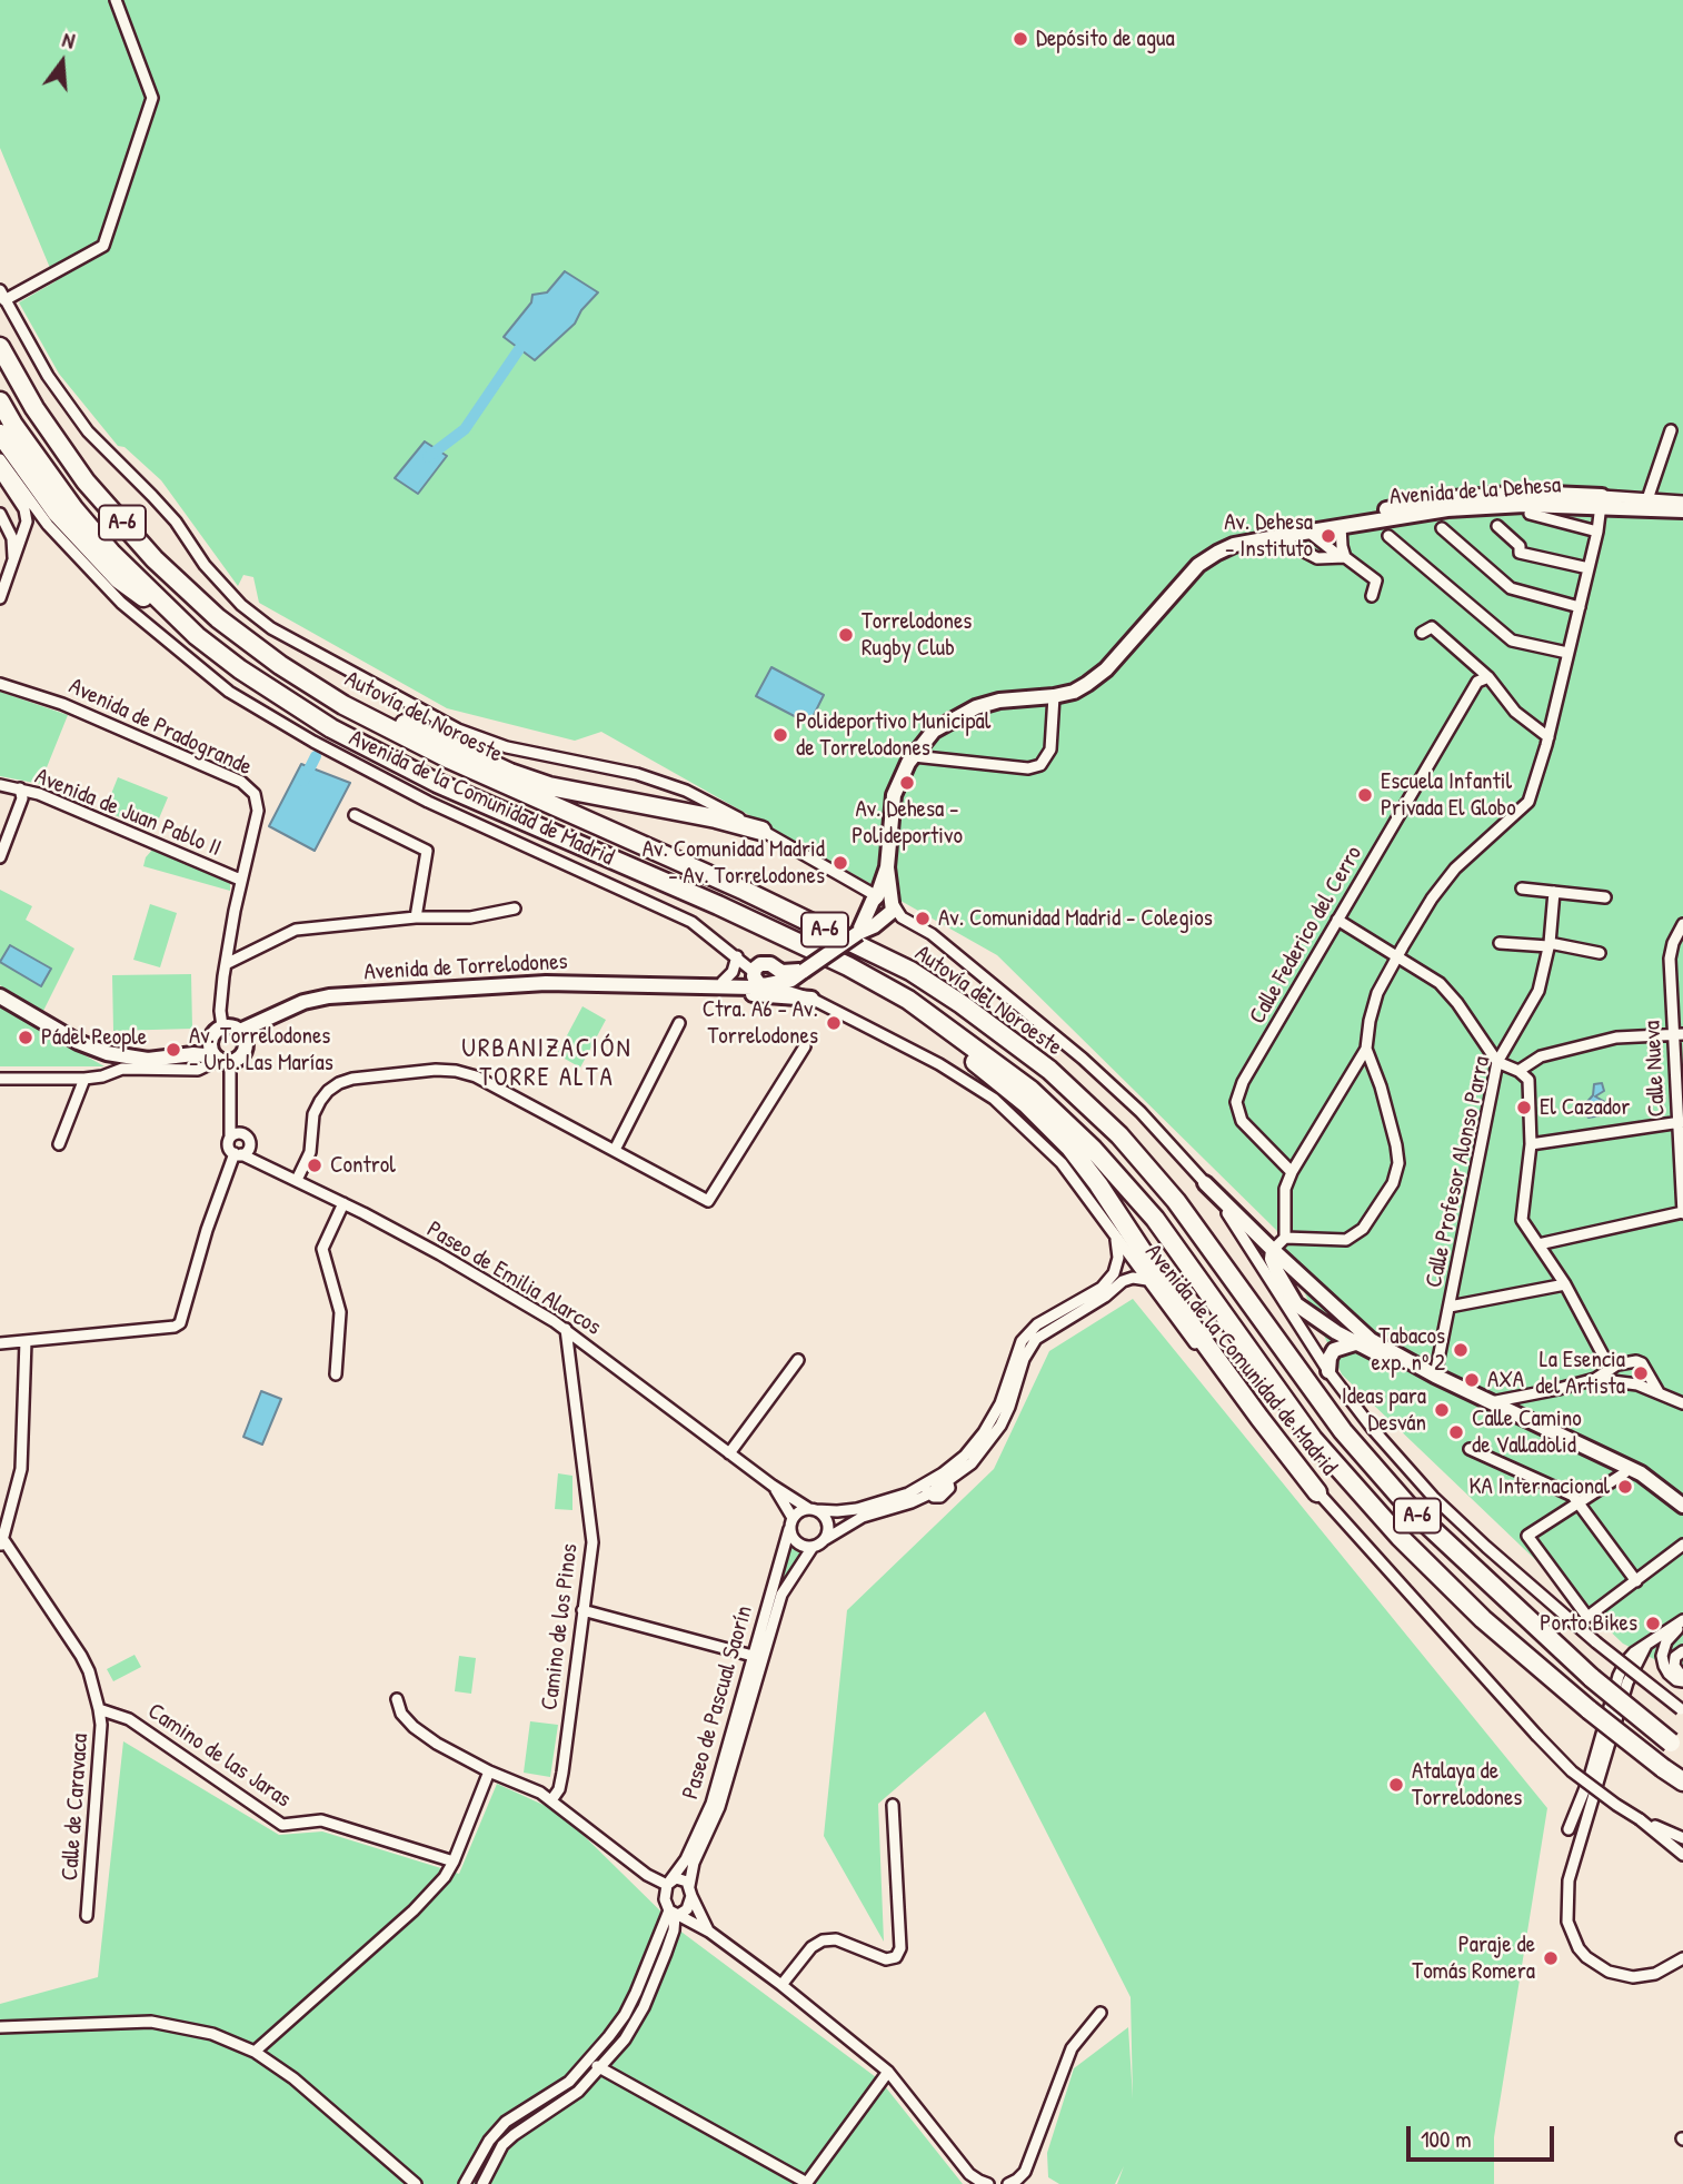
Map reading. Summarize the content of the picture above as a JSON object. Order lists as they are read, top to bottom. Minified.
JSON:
{"streets":{"highway":["A-6","Autovía del Noroeste"],"street":["Avenida de la Dehesa","Avenida de Pradogrande","Avenida de la Comunidad de Madrid","Avenida de Juan Pablo II","Calle Federico del Cerro","Avenida de Torrelodones","Calle Nueva","Calle Profesor Alonso Parra","Paseo de Emilia Alarcos","Camino de los Pinos","Paseo de Pascual Saorín","Camino de las Jaras","Calle de Caravaca"]},"crossings":[["Avenida de Pradogrande","Avenida de Juan Pablo II"],["Avenida de Pradogrande","Avenida de Torrelodones"],["Avenida de la Comunidad de Madrid","Avenida de Torrelodones"],["Paseo de Emilia Alarcos","Camino de los Pinos"],["Paseo de Emilia Alarcos","Paseo de Pascual Saorín"],["Camino de las Jaras","Calle de Caravaca"]],"districts":["URBANIZACIÓN TORRE ALTA"],"places":["Depósito de agua","Av. Dehesa - Instituto","Torrelodones Rugby Club","Polideportivo Municipal de Torrelodones","Av. Dehesa - Polideportivo","Escuela Infantil Privada El Globo","Av. Comunidad Madrid - Av. Torrelodones","Av. Comunidad Madrid - Colegios","Ctra. A6 - Av. Torrelodones","Pádel People","Av. Torrelodones - Urb. Las Marías","El Cazador","Control","Tabacos exp. nº 2","La Esencia del Artista","AXA","Ideas para Desván","Calle Camino de Valladolid","KA Internacional","Porto Bikes","Atalaya de Torrelodones","Paraje de Tomás Romera"],"scale_bar":"100 m","north":"top"}
